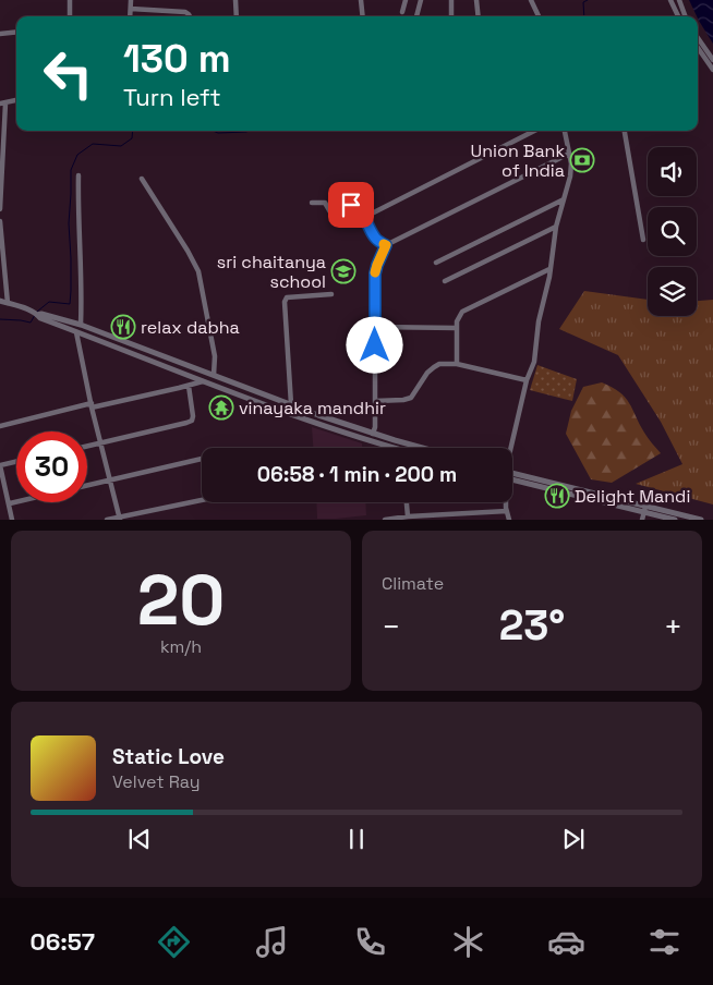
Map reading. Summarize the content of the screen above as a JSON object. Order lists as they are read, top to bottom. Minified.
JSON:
{"places":{"bank":["Union Bank of India"],"school or university":["sri chaitanya school"],"restaurant":["relax dabha","Delight Mandi"],"temple":["vinayaka mandhir"]},"page":{"turn":["130 m","Turn left"],"limit":"30","trip":"06:58 · 1 min · 200 m","tile":[["20","km/h"],"Climate"],"heat":["−","23°","+"],"song":["Static Love","Velvet Ray"],"tabs":"06:57"}}
